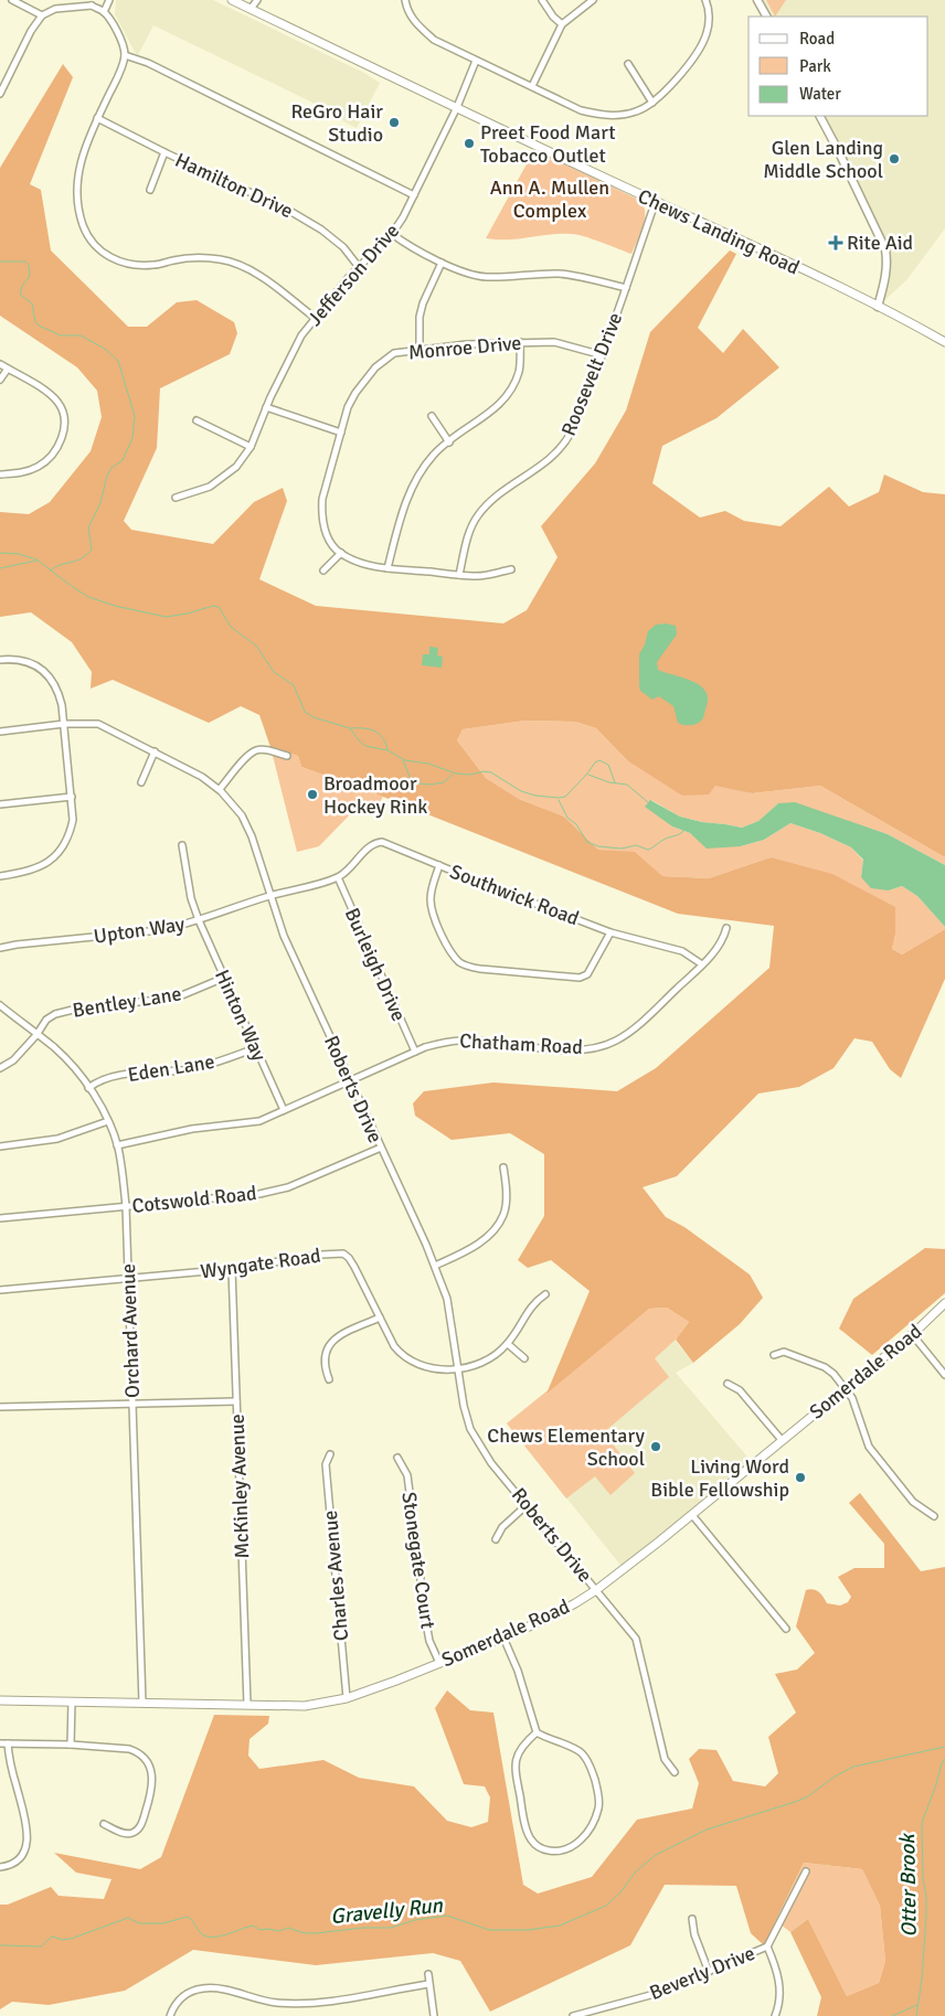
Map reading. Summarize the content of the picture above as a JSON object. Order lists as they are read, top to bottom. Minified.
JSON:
{"streets":{"main road":["Chews Landing Road","Somerdale Road"],"street":["Hamilton Drive","Jefferson Drive","Monroe Drive","Roosevelt Drive","Southwick Road","Upton Way","Burleigh Drive","Bentley Lane","Hinton Way","Chatham Road","Eden Lane","Roberts Drive","Cotswold Road","Wyngate Road","Orchard Avenue","McKinley Avenue","Stonegate Court","Charles Avenue","Beverly Drive"]},"crossings":[["Hamilton Drive","Jefferson Drive"],["Chews Landing Road","Jefferson Drive"],["Chews Landing Road","Roosevelt Drive"],["Monroe Drive","Roosevelt Drive"],["Southwick Road","Upton Way"],["Southwick Road","Burleigh Drive"],["Southwick Road","Chatham Road"],["Upton Way","Burleigh Drive"],["Upton Way","Hinton Way"],["Upton Way","Roberts Drive"],["Burleigh Drive","Chatham Road"],["Bentley Lane","Hinton Way"],["Bentley Lane","Orchard Avenue"],["Hinton Way","Chatham Road"],["Hinton Way","Eden Lane"],["Chatham Road","Roberts Drive"],["Chatham Road","Orchard Avenue"],["Eden Lane","Orchard Avenue"],["Roberts Drive","Cotswold Road"],["Roberts Drive","Wyngate Road"],["Roberts Drive","Somerdale Road"],["Cotswold Road","Orchard Avenue"],["Wyngate Road","Orchard Avenue"],["Wyngate Road","McKinley Avenue"],["Orchard Avenue","Somerdale Road"],["Somerdale Road","McKinley Avenue"],["Somerdale Road","Stonegate Court"],["Somerdale Road","Charles Avenue"]],"water":["Otter Brook","Gravelly Run"],"parks":["Ann A. Mullen Complex"],"places":{"other":["ReGro Hair Studio","Preet Food Mart Tobacco Outlet","Glen Landing Middle School","Broadmoor Hockey Rink","Chews Elementary School","Living Word Bible Fellowship"],"health":["Rite Aid"]},"legend":["Road","Park","Water"]}
